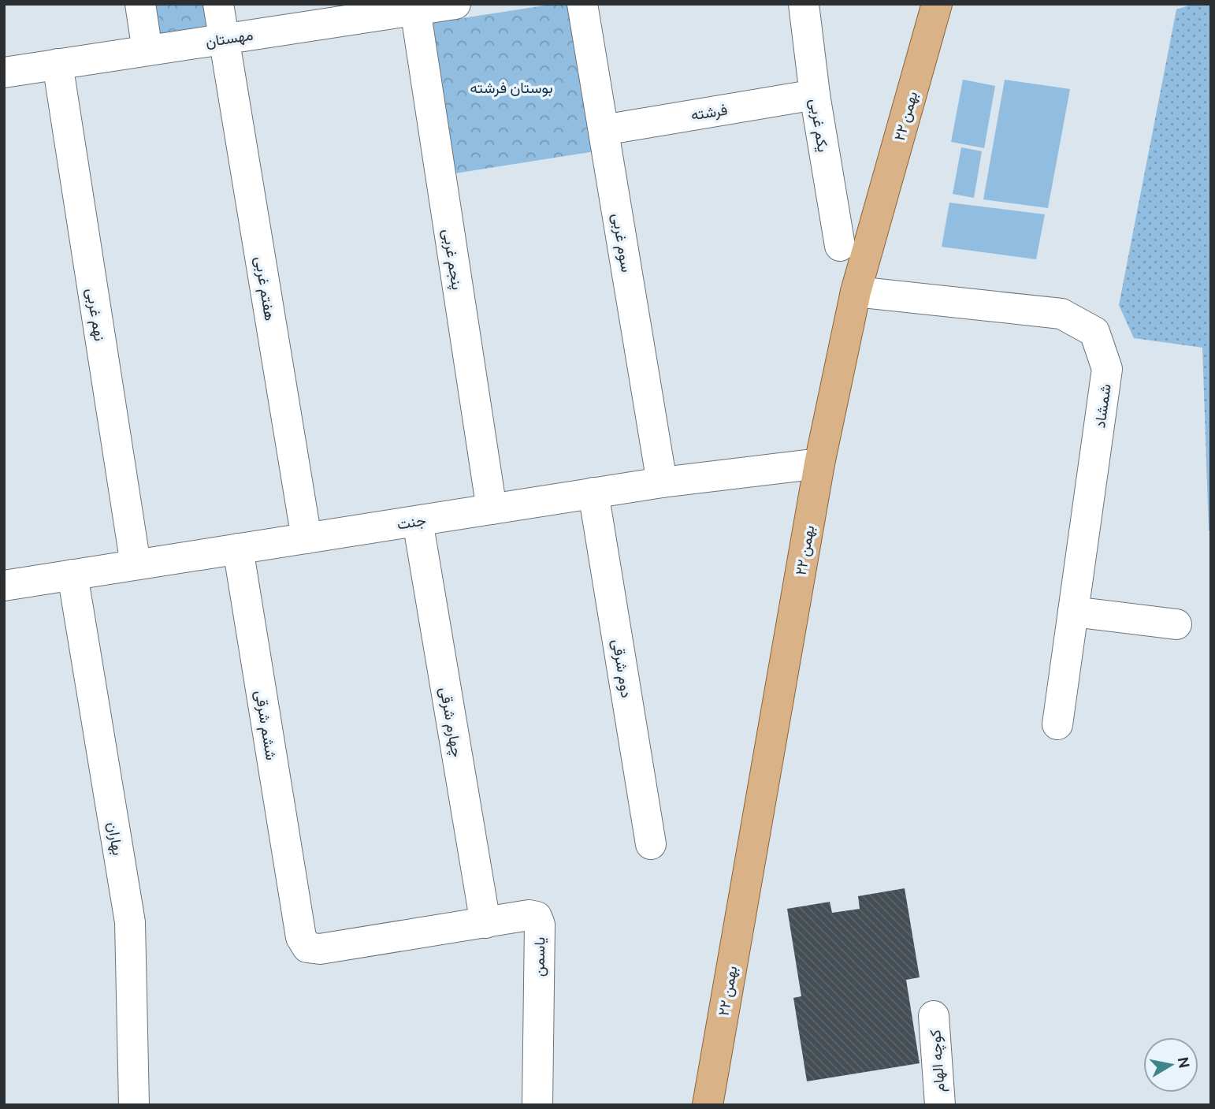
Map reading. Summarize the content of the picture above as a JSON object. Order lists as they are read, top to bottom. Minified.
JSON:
{"streets":{"main road":["۲۲ بهمن"],"street":["مهستان","فرشته","یکم غربی","سوم غربی","پنجم غربی","هفتم غربی","نهم غربی","شمشاد","جنت","دوم شرقی","چهارم شرقی","ششم شرقی","بهاران","یاسمن","کوچه الهام"]},"crossings":[["مهستان","پنجم غربی"],["مهستان","هفتم غربی"],["مهستان","نهم غربی"],["فرشته","یکم غربی"],["فرشته","سوم غربی"],["۲۲ بهمن","شمشاد"],["۲۲ بهمن","جنت"],["سوم غربی","جنت"],["پنجم غربی","جنت"],["هفتم غربی","جنت"],["نهم غربی","جنت"],["جنت","دوم شرقی"],["جنت","چهارم شرقی"],["جنت","ششم شرقی"],["جنت","بهاران"],["چهارم شرقی","یاسمن"],["ششم شرقی","یاسمن"]],"parks":["بوستان فرشته"],"north":"right"}
